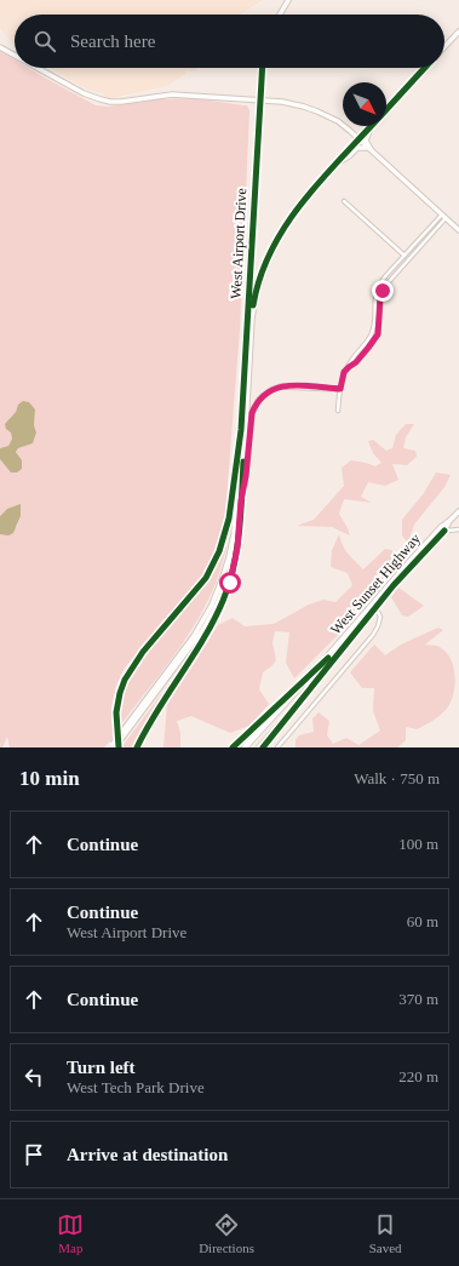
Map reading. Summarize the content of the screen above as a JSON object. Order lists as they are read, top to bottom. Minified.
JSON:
{"streets":{"main road":["West Airport Drive","West Sunset Highway"]},"north":"bottom right","page":{"search":"Search here","heading":["10 min","Walk · 750 m"],"list":[["Continue","100 m"],["Continue","West Airport Drive","60 m"],["Continue","370 m"],["Turn left","West Tech Park Drive","220 m"],"Arrive at destination"],"nav":["Map","Directions","Saved"]}}
